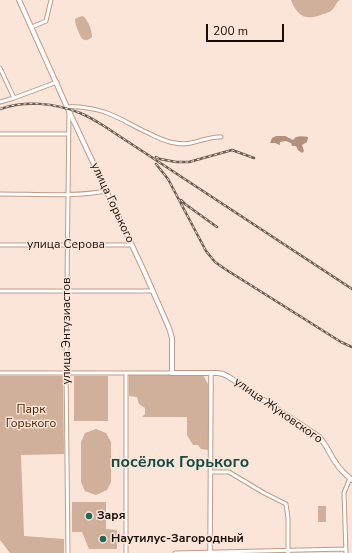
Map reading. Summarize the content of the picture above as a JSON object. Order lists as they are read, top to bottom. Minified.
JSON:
{"streets":{"main road":["улица Горького","улица Жуковского"],"street":["улица Серова","улица Энтузиастов"]},"crossings":[["улица Горького","улица Серова"],["улица Горького","улица Энтузиастов"],["улица Серова","улица Энтузиастов"]],"districts":["посёлок Горького"],"parks":["Парк Горького"],"places":["Заря","Наутилус-Загородный"],"scale_bar":"200 m"}
